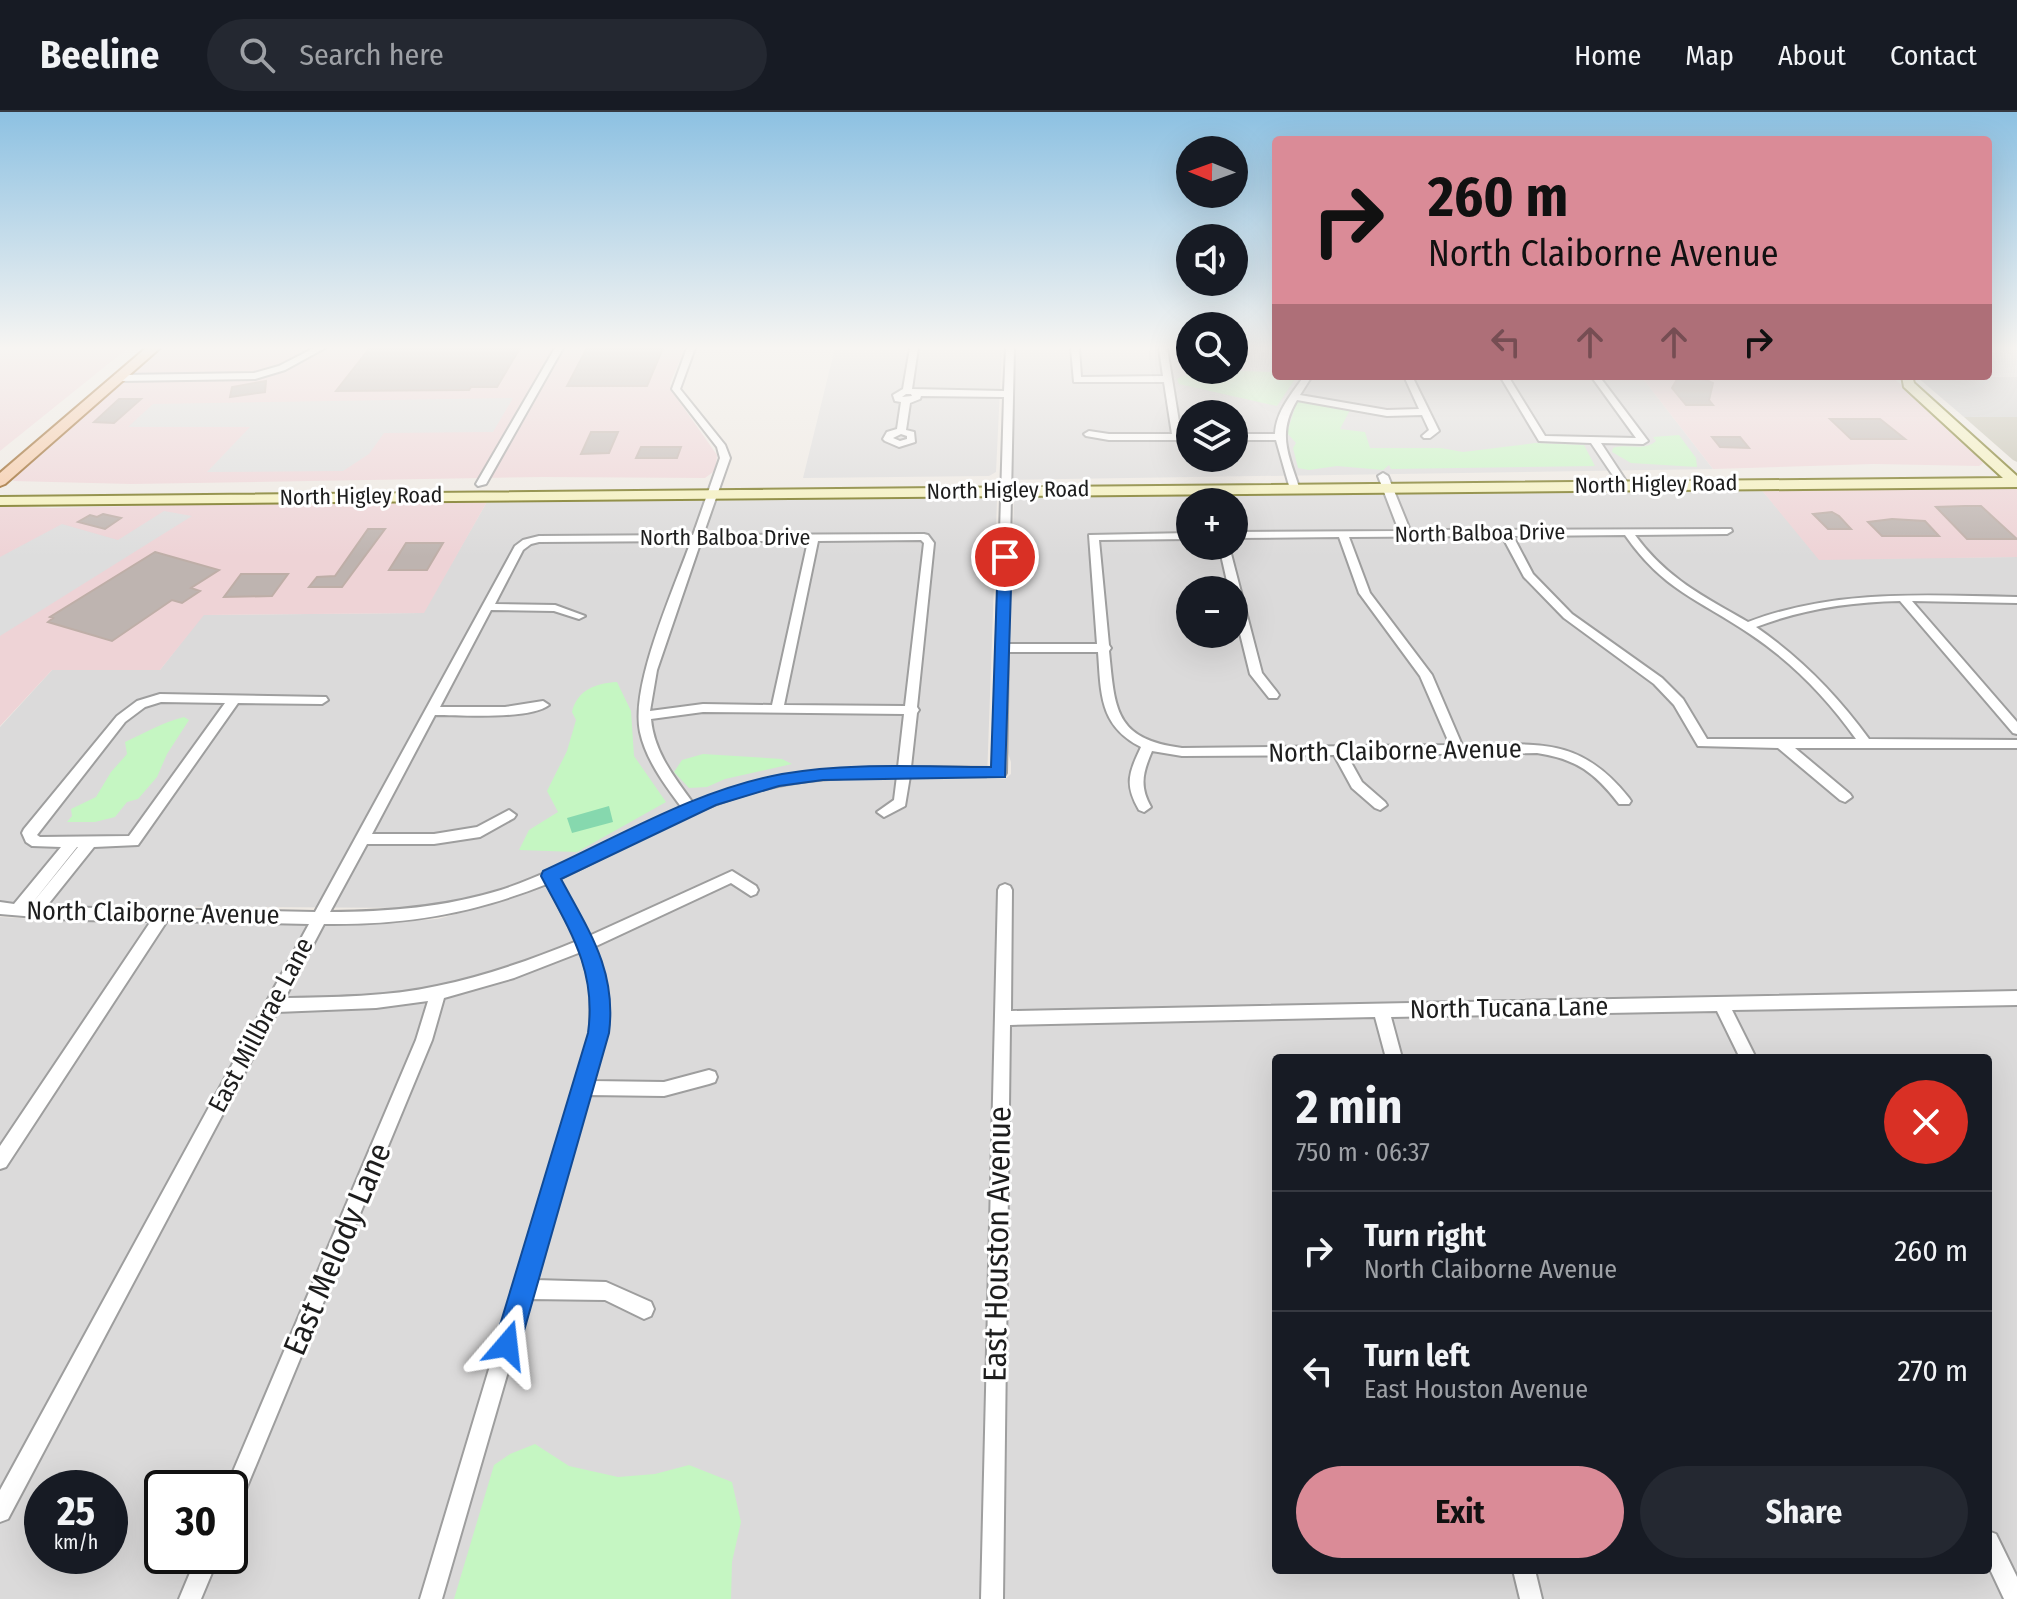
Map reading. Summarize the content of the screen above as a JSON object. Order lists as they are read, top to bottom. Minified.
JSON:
{"streets":{"main road":["North Higley Road"],"street":["North Balboa Drive","North Claiborne Avenue","North Tucana Lane","East Millbrae Lane","East Houston Avenue","East Melody Lane"]},"crossings":[["North Balboa Drive","East Millbrae Lane"],["North Claiborne Avenue","East Millbrae Lane"],["North Tucana Lane","East Houston Avenue"]],"north":"left","page":{"header":"Beeline","search":"Search here","nav":["Home","Map","About","Contact"],"map_buttons":["+","−"],"turn":["260 m","North Claiborne Avenue"],"heading":["2 min","750 m · 06:37"],"list":[{"name":"Turn right","note":"North Claiborne Avenue","value":"260 m"},{"name":"Turn left","note":"East Houston Avenue","value":"270 m"}],"buttons":["Exit","Share"],"speed":"25 km/h","limit":"30"}}
